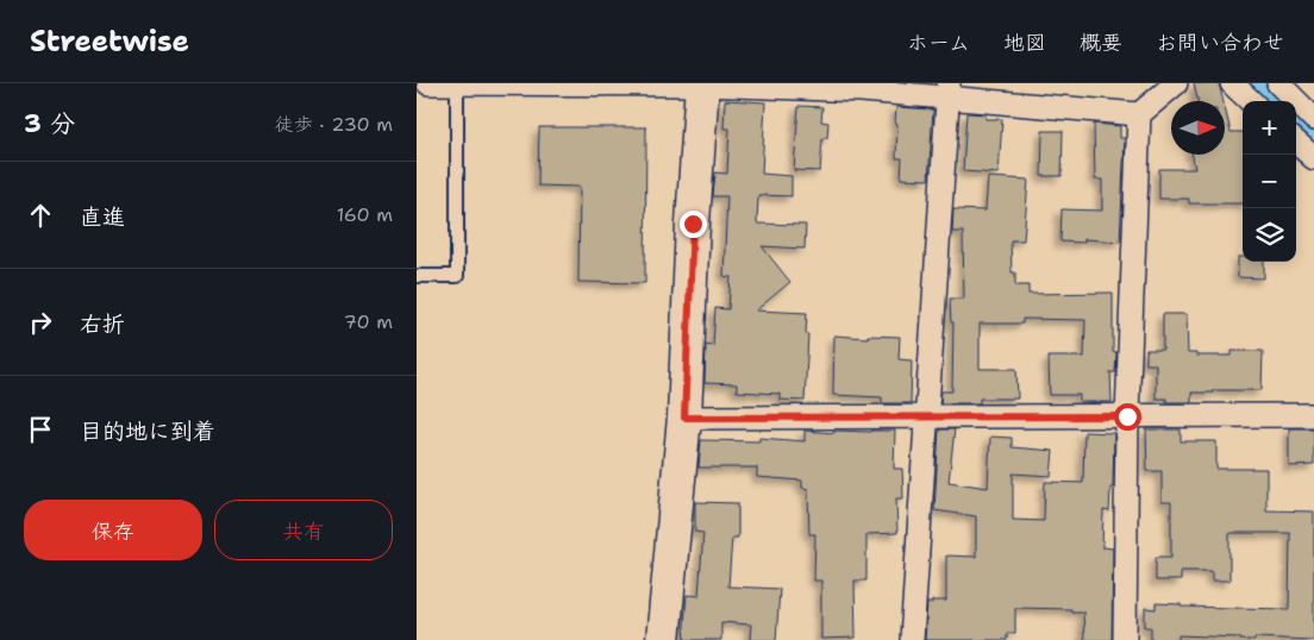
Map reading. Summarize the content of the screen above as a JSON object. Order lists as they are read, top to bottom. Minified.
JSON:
{"north":"right","page":{"header":"Streetwise","nav":["ホーム","地図","概要","お問い合わせ"],"heading":["3 分","徒歩 · 230 m"],"map_buttons":["+","−"],"list":[["直進","160 m"],["右折","70 m"],"目的地に到着"],"buttons":["保存","共有"]}}
